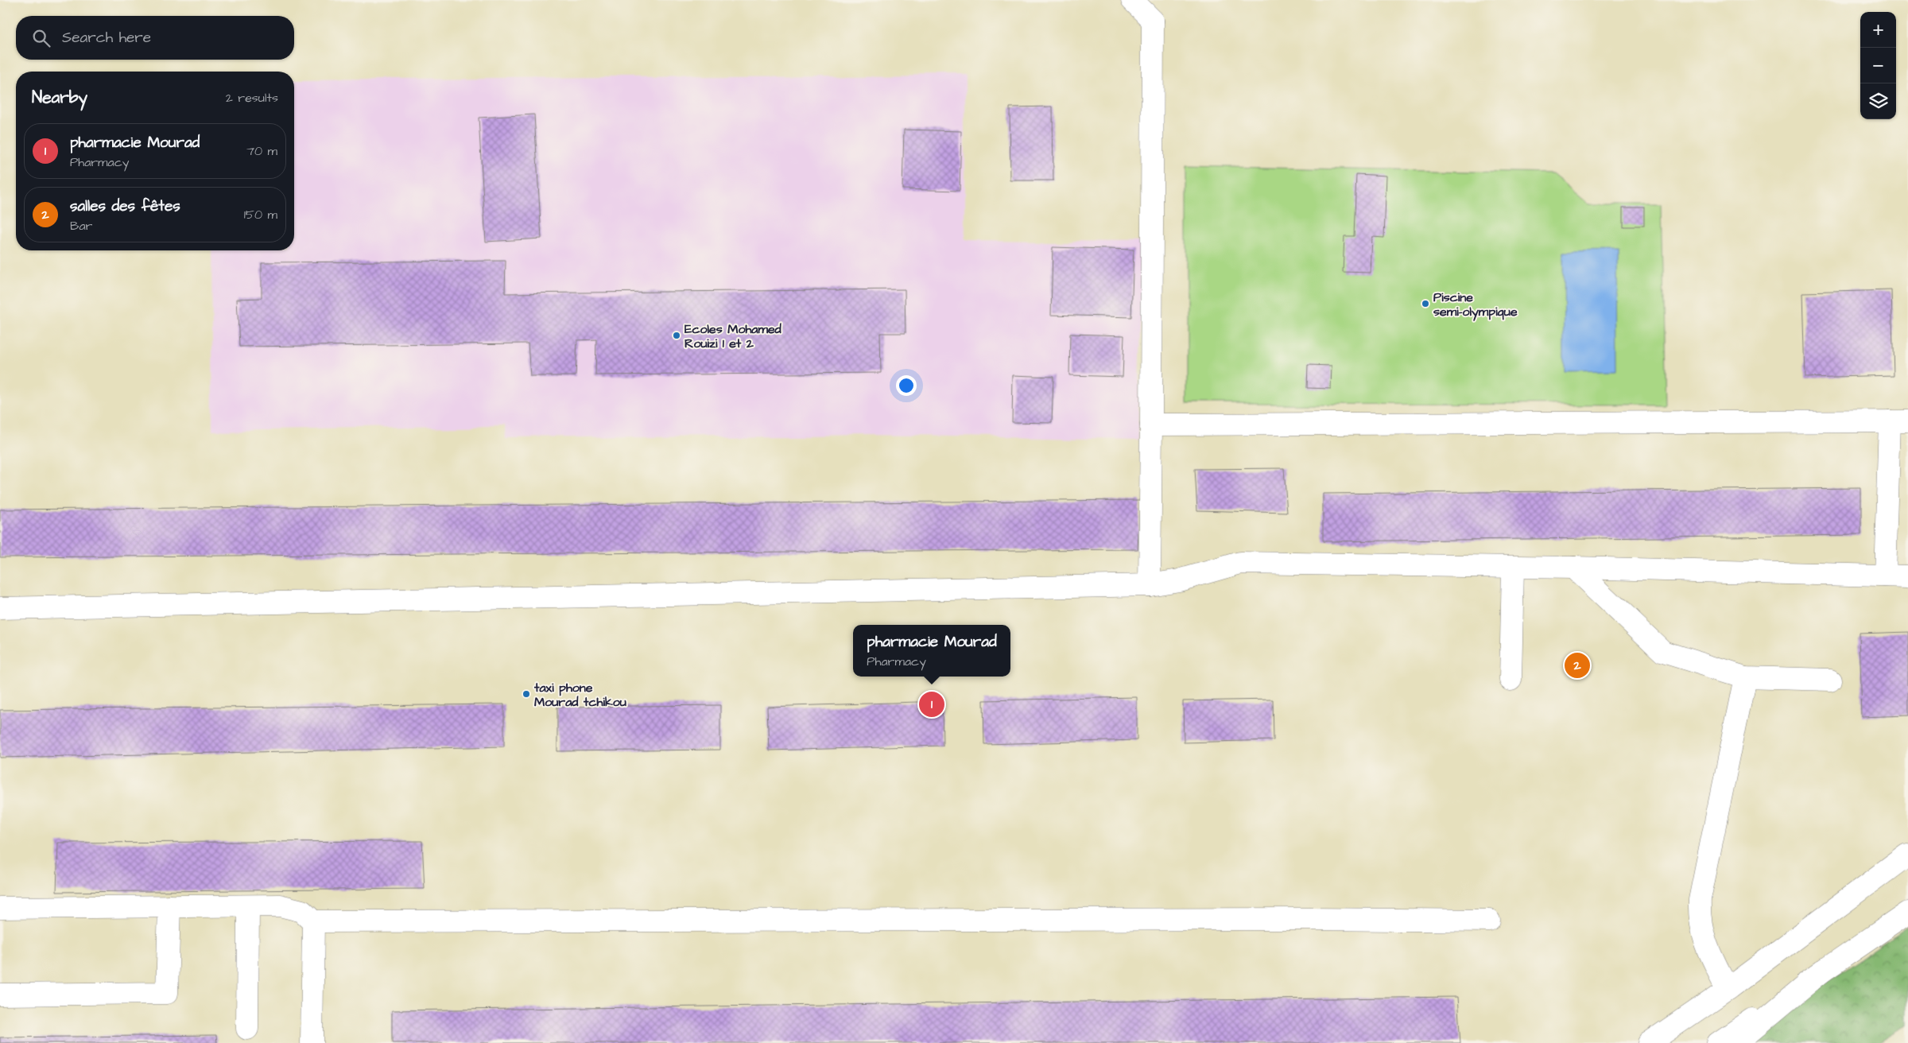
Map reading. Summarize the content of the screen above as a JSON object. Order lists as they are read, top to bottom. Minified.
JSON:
{"places":["Piscine semi-olympique","Ecoles Mohamed Rouizi 1 et 2","taxi phone Mourad tchikou"],"page":{"map_buttons":["+","−"],"search":"Search here","heading":["Nearby","2 results"],"list":[{"mark":"1","name":"pharmacie Mourad","note":"Pharmacy","value":"70 m"},{"mark":"2","name":"salles des fêtes","note":"Bar","value":"150 m"}],"popup":["pharmacie Mourad","Pharmacy"],"pins":["2","1"]}}
